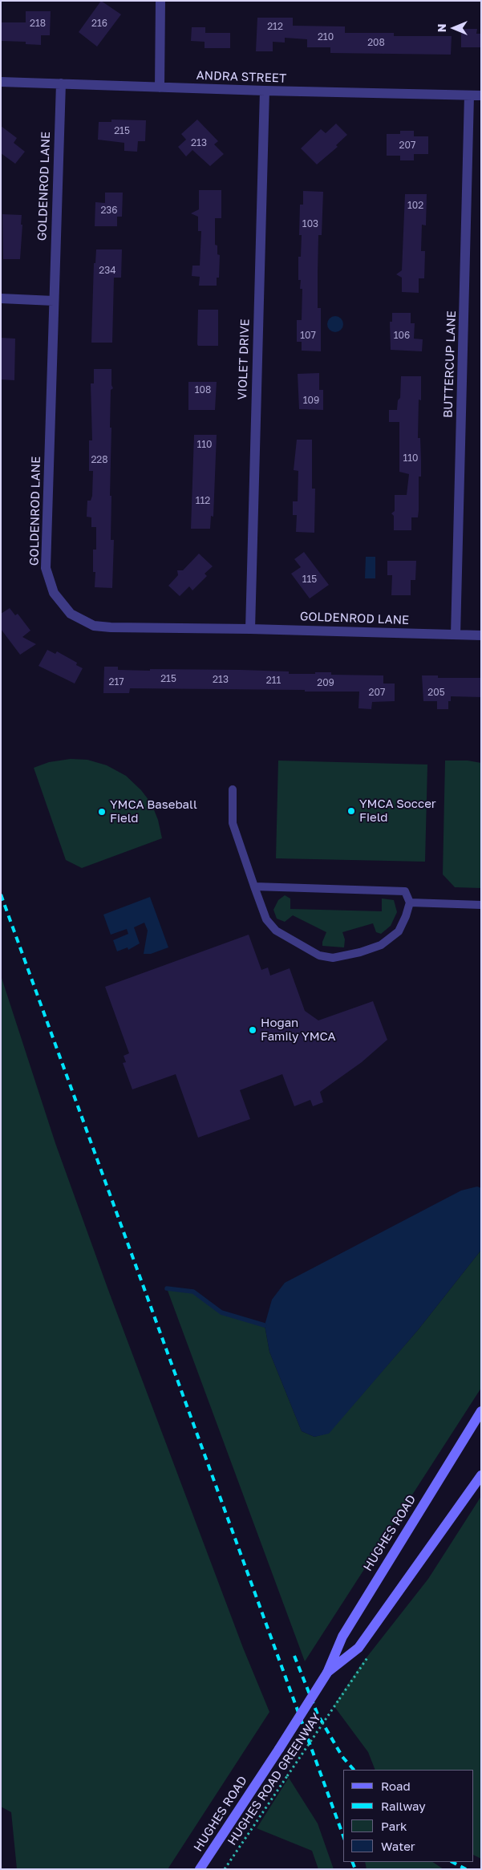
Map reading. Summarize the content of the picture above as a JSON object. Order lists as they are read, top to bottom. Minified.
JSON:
{"streets":{"main road":["HUGHES ROAD"],"street":["ANDRA STREET","GOLDENROD LANE","VIOLET DRIVE","BUTTERCUP LANE"],"path":["HUGHES ROAD GREENWAY"]},"crossings":[["ANDRA STREET","GOLDENROD LANE"],["ANDRA STREET","VIOLET DRIVE"],["ANDRA STREET","BUTTERCUP LANE"],["GOLDENROD LANE","VIOLET DRIVE"],["GOLDENROD LANE","BUTTERCUP LANE"]],"places":["YMCA Soccer Field","YMCA Baseball Field","Hogan Family YMCA"],"house_numbers":["218","216","212","210","208","215","213","207","102","236","103","234","107","106","108","109","110","110","228","112","115","215","213","211","217","209","207","205"],"legend":["Road","Railway","Park","Water"],"north":"left"}
